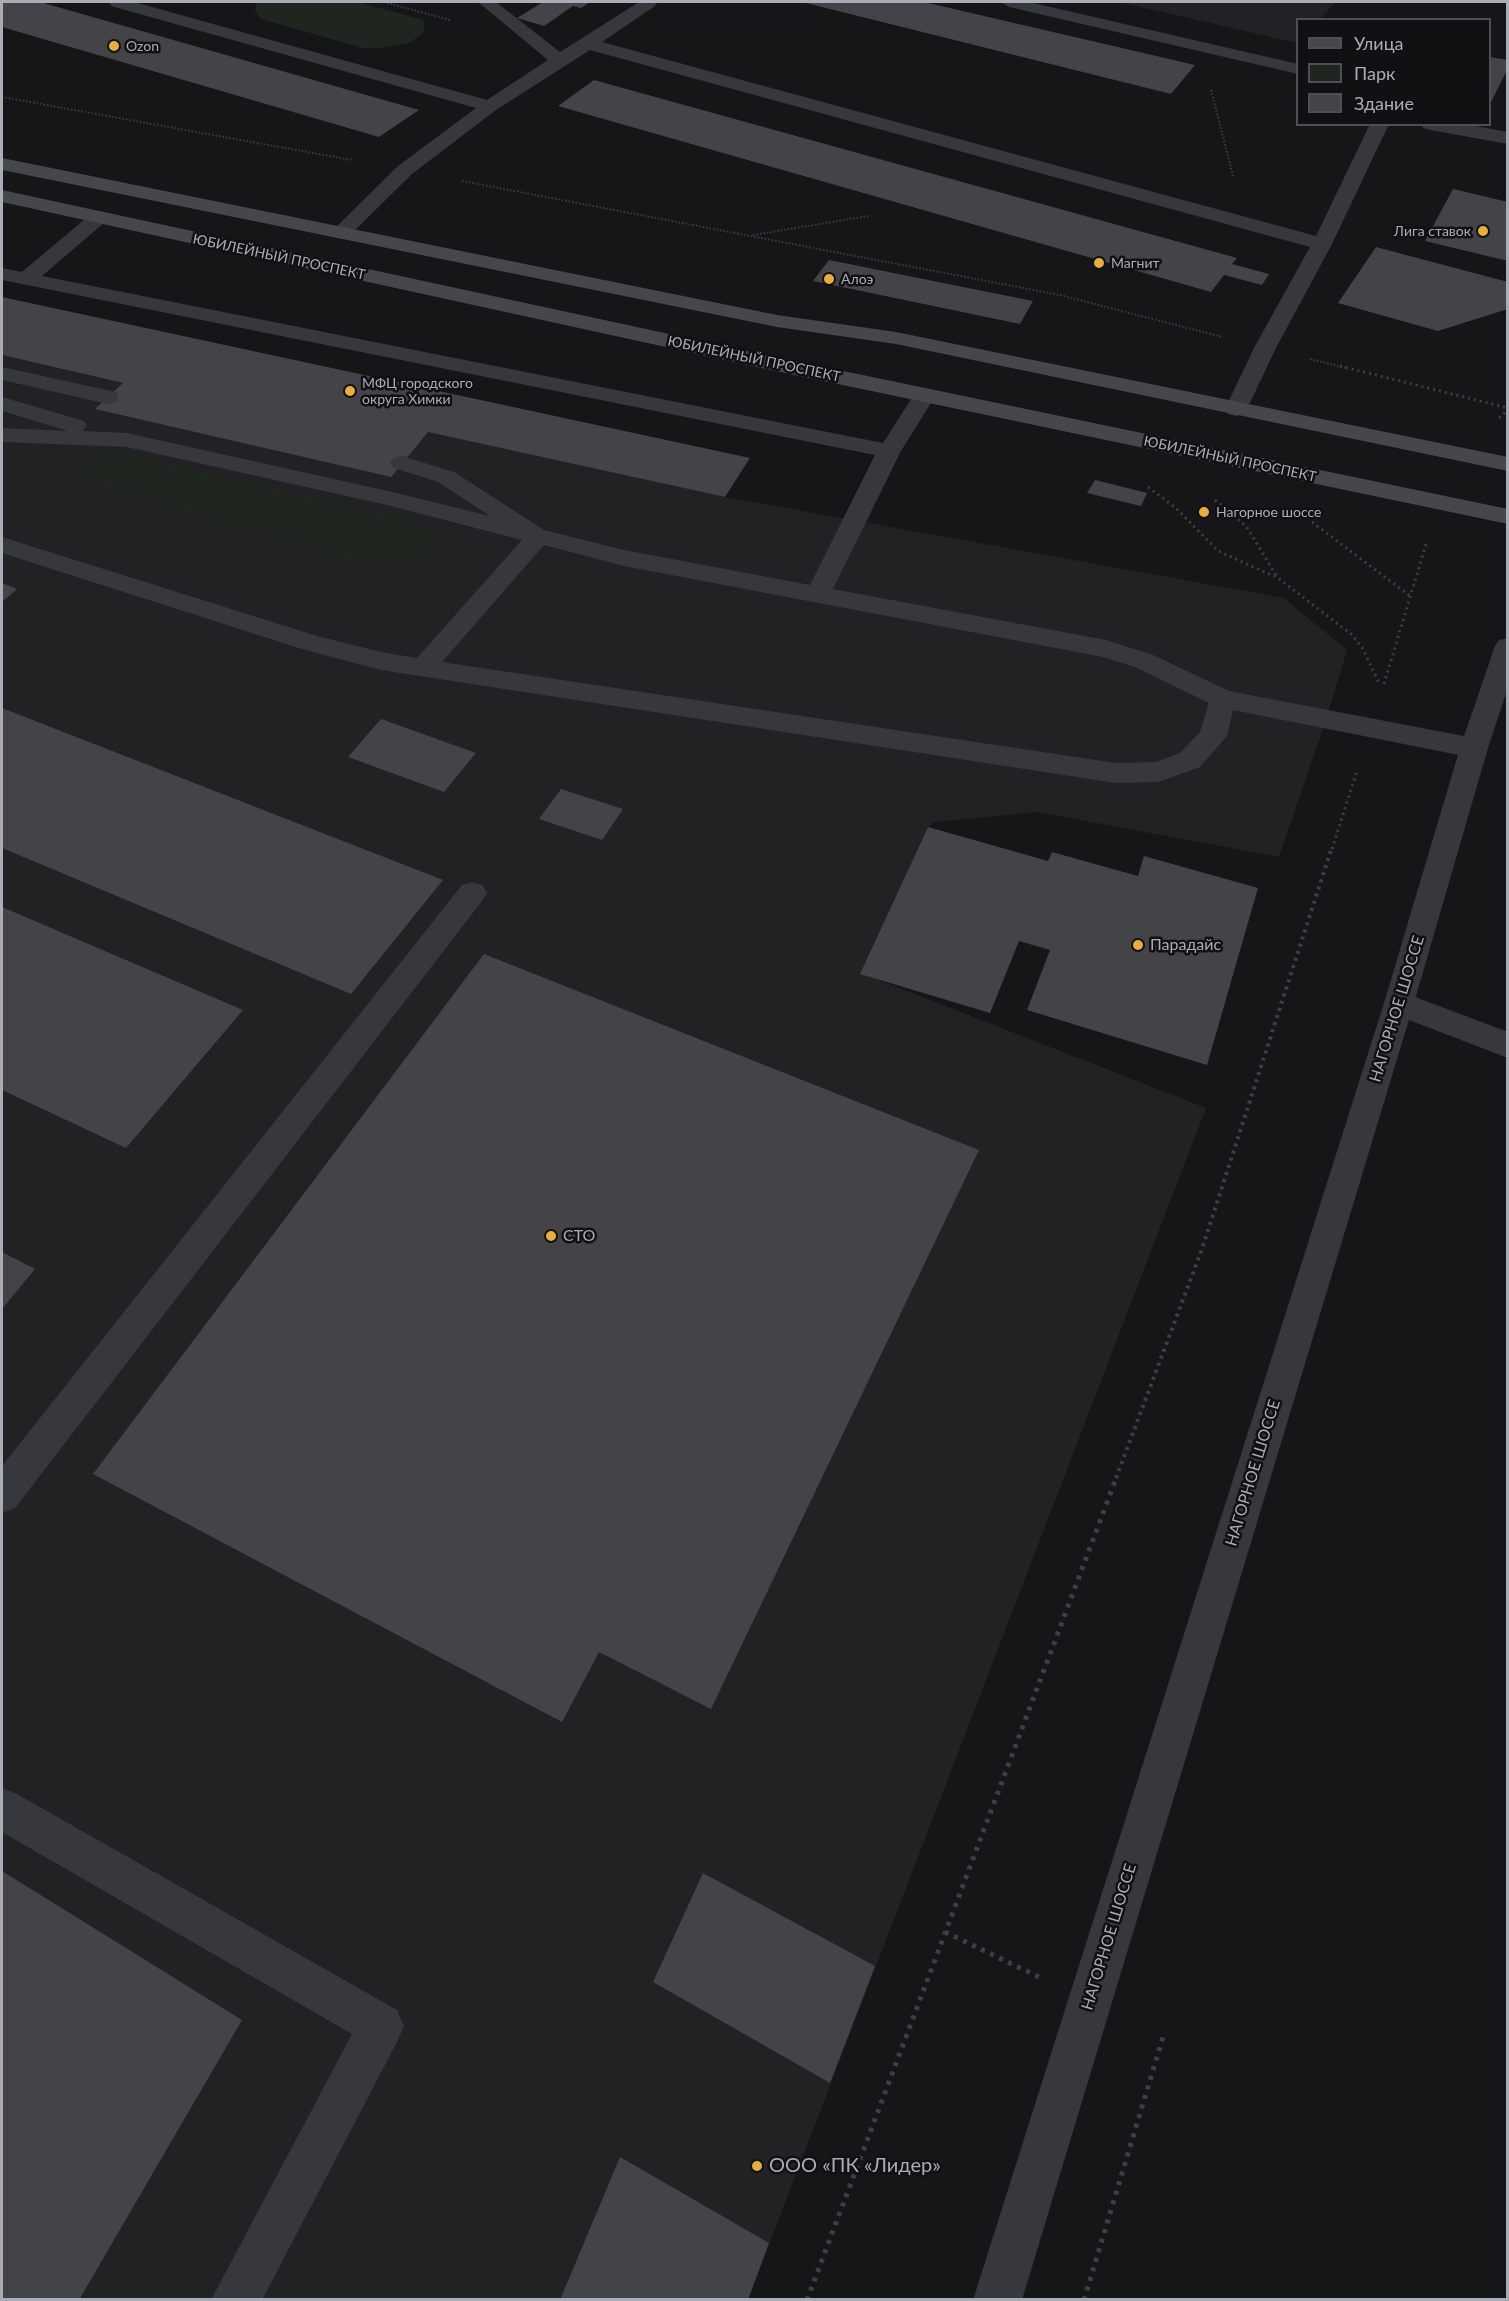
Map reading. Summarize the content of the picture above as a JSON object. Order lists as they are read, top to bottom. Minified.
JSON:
{"streets":{"main road":["ЮБИЛЕЙНЫЙ ПРОСПЕКТ"],"street":["НАГОРНОЕ ШОССЕ"]},"places":["Ozon","Лига ставок","Магнит","Алоэ","МФЦ городского округа Химки","Нагорное шоссе","Парадайс","СТО","ООО «ПК «Лидер»"],"legend":["Улица","Парк","Здание"]}
